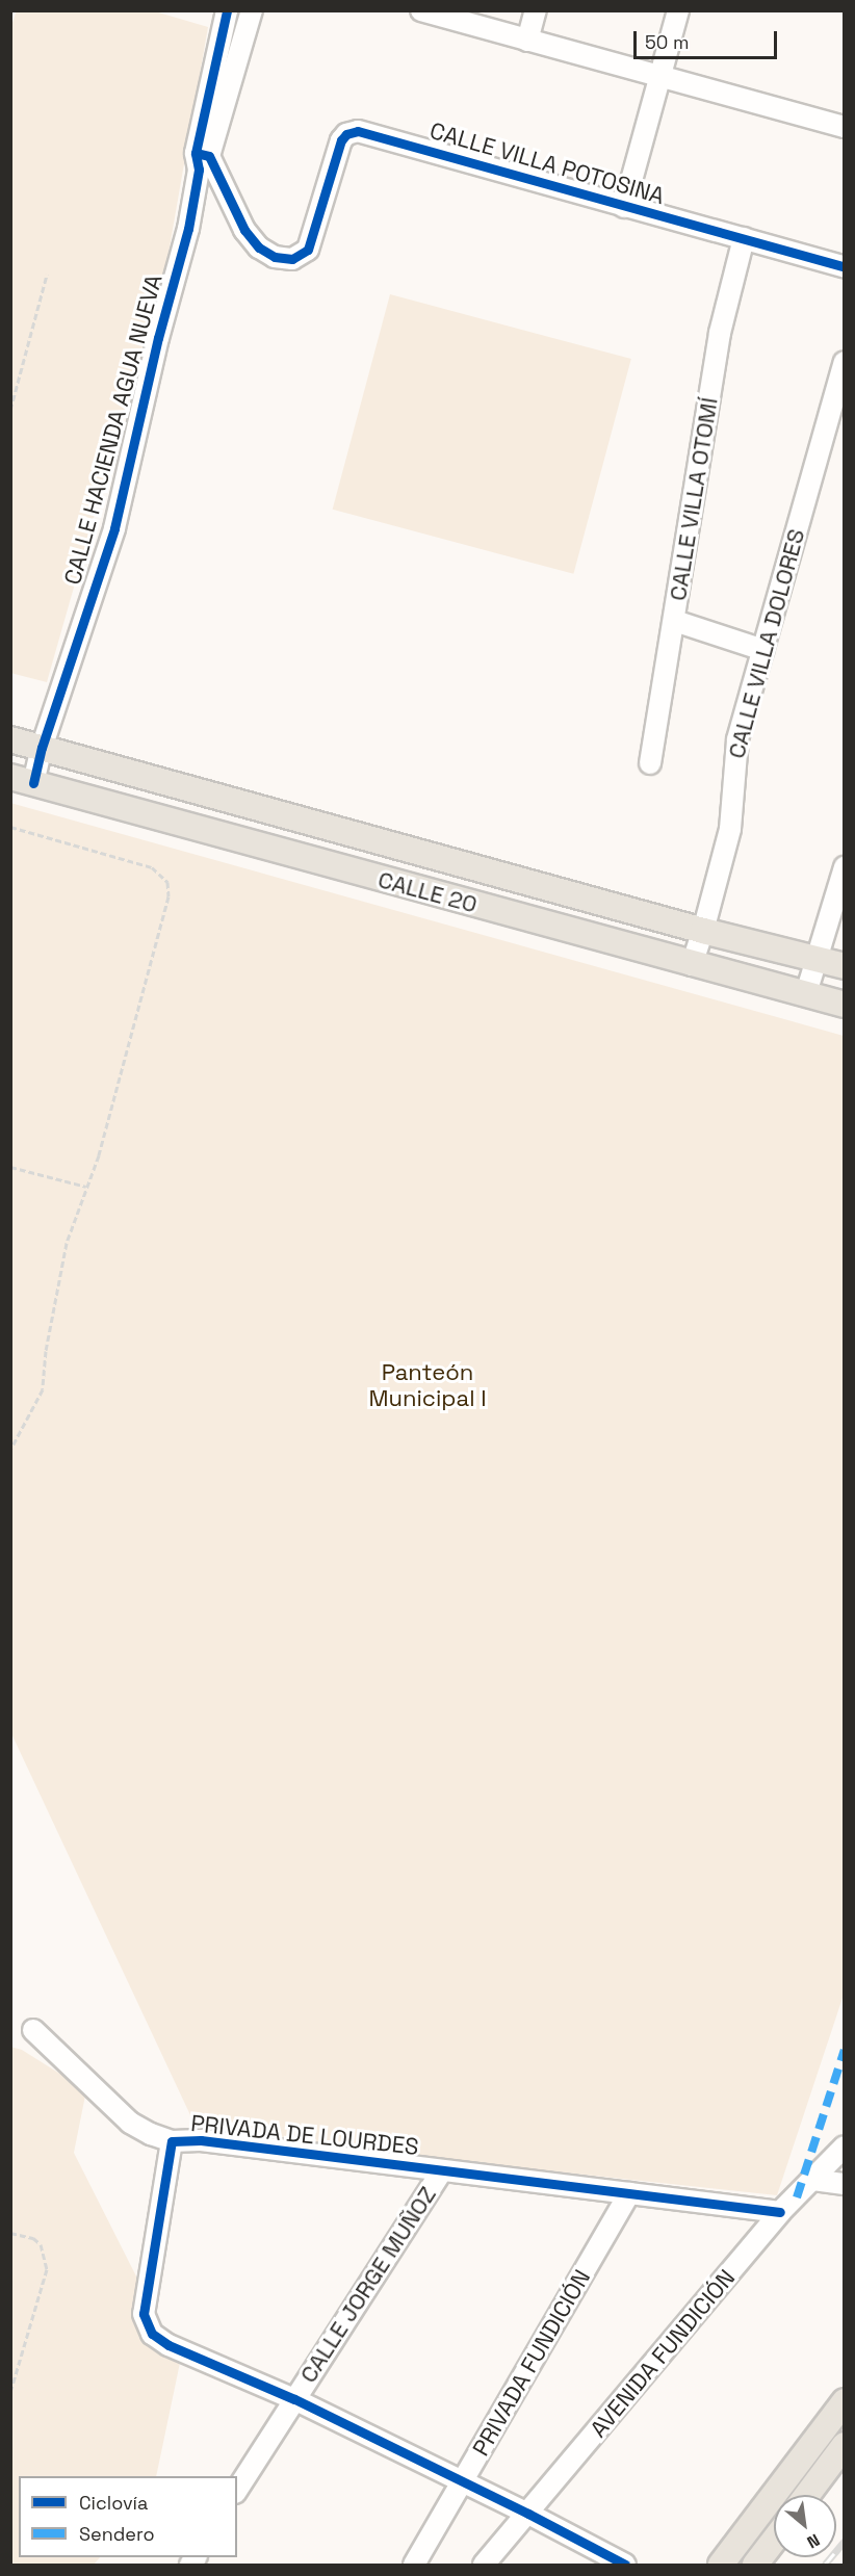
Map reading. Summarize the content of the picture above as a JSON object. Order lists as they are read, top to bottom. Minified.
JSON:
{"streets":{"main road":["CALLE 20"],"street":["CALLE VILLA POTOSINA","CALLE HACIENDA AGUA NUEVA","CALLE VILLA OTOMÍ","CALLE VILLA DOLORES","PRIVADA DE LOURDES","CALLE JORGE MUÑOZ","AVENIDA FUNDICIÓN","PRIVADA FUNDICIÓN"]},"crossings":[["CALLE VILLA POTOSINA","CALLE HACIENDA AGUA NUEVA"],["CALLE VILLA POTOSINA","CALLE VILLA OTOMÍ"],["CALLE HACIENDA AGUA NUEVA","CALLE 20"],["CALLE VILLA DOLORES","CALLE 20"],["PRIVADA DE LOURDES","CALLE JORGE MUÑOZ"],["PRIVADA DE LOURDES","AVENIDA FUNDICIÓN"],["PRIVADA DE LOURDES","PRIVADA FUNDICIÓN"]],"parks":["Panteón Municipal I"],"legend":["Ciclovía","Sendero"],"scale_bar":"50 m","north":"bottom right"}
